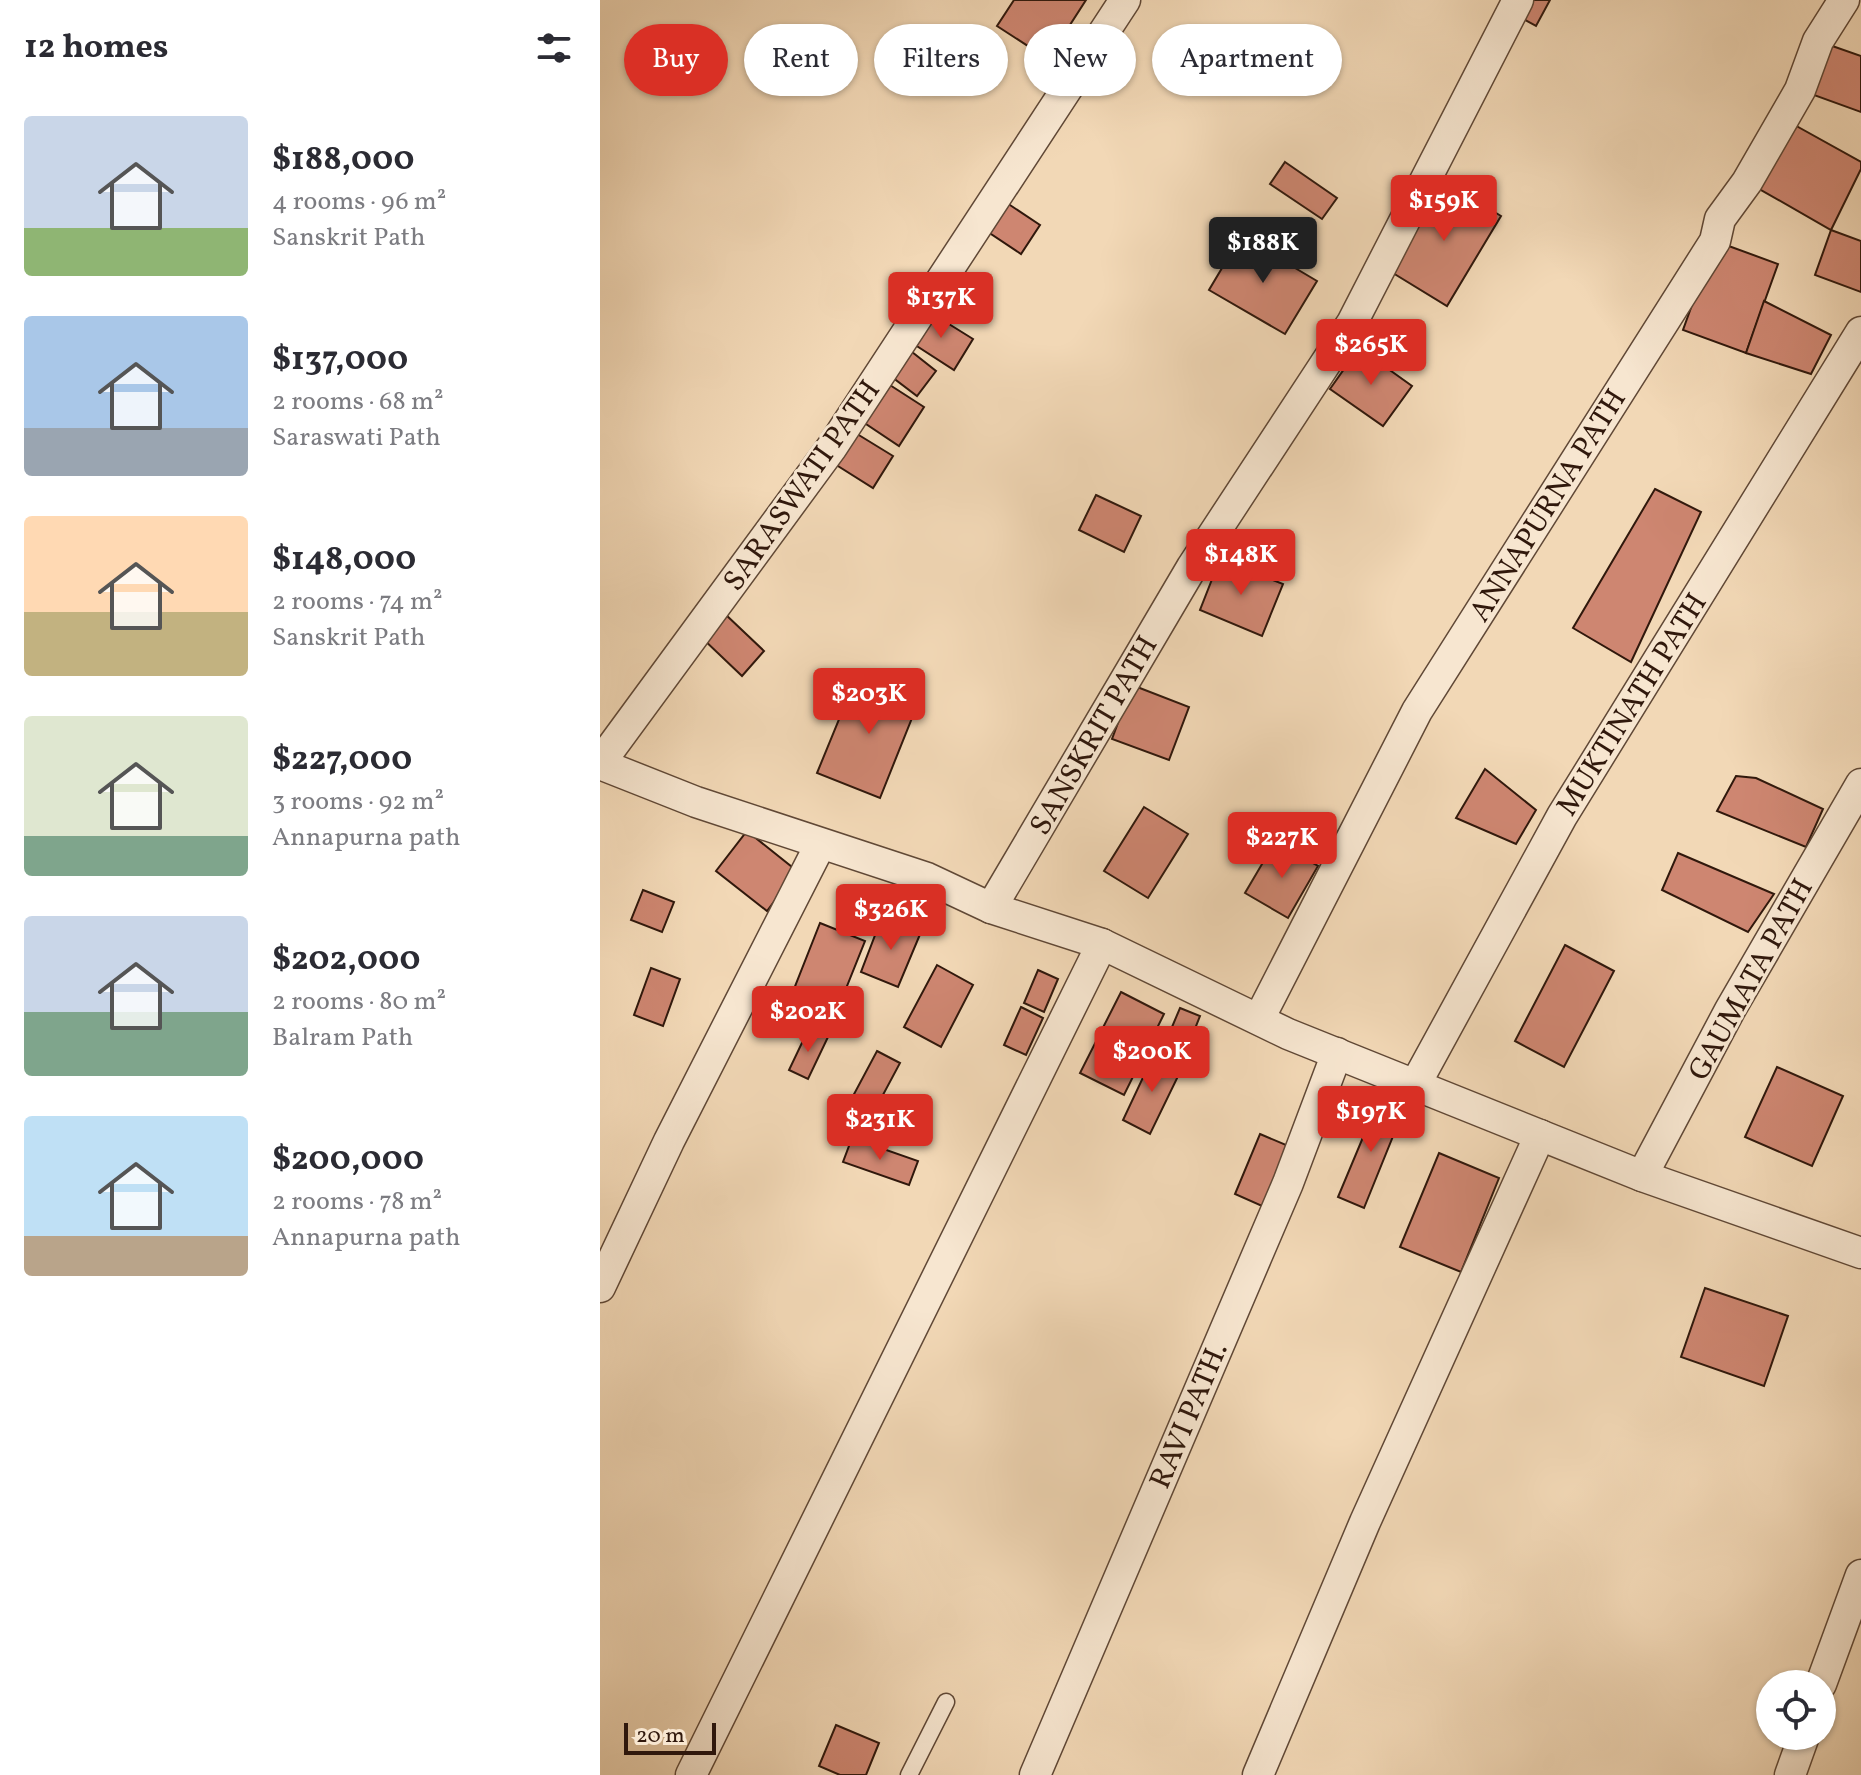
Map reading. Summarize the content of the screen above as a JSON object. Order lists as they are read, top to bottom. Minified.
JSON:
{"streets":{"street":["SARASWATI PATH","ANNAPURNA PATH","MUKTINATH PATH","SANSKRIT PATH","GAUMATA PATH","RAVI PATH."]},"scale_bar":"20 m","page":{"heading":"12 homes","chip":["Buy","Rent","Filters","New","Apartment"],"list":[{"name":"$188,000","note":"4 rooms · 96 m² · Sanskrit Path"},{"name":"$137,000","note":"2 rooms · 68 m² · Saraswati Path"},{"name":"$148,000","note":"2 rooms · 74 m² · Sanskrit Path"},{"name":"$227,000","note":"3 rooms · 92 m² · Annapurna path"},{"name":"$202,000","note":"2 rooms · 80 m² · Balram Path"},{"name":"$200,000","note":"2 rooms · 78 m² · Annapurna path"}],"price":["$159K","$188K","$137K","$265K","$148K","$203K","$227K","$326K","$202K","$200K","$197K","$231K"],"scale":"20 m"}}
